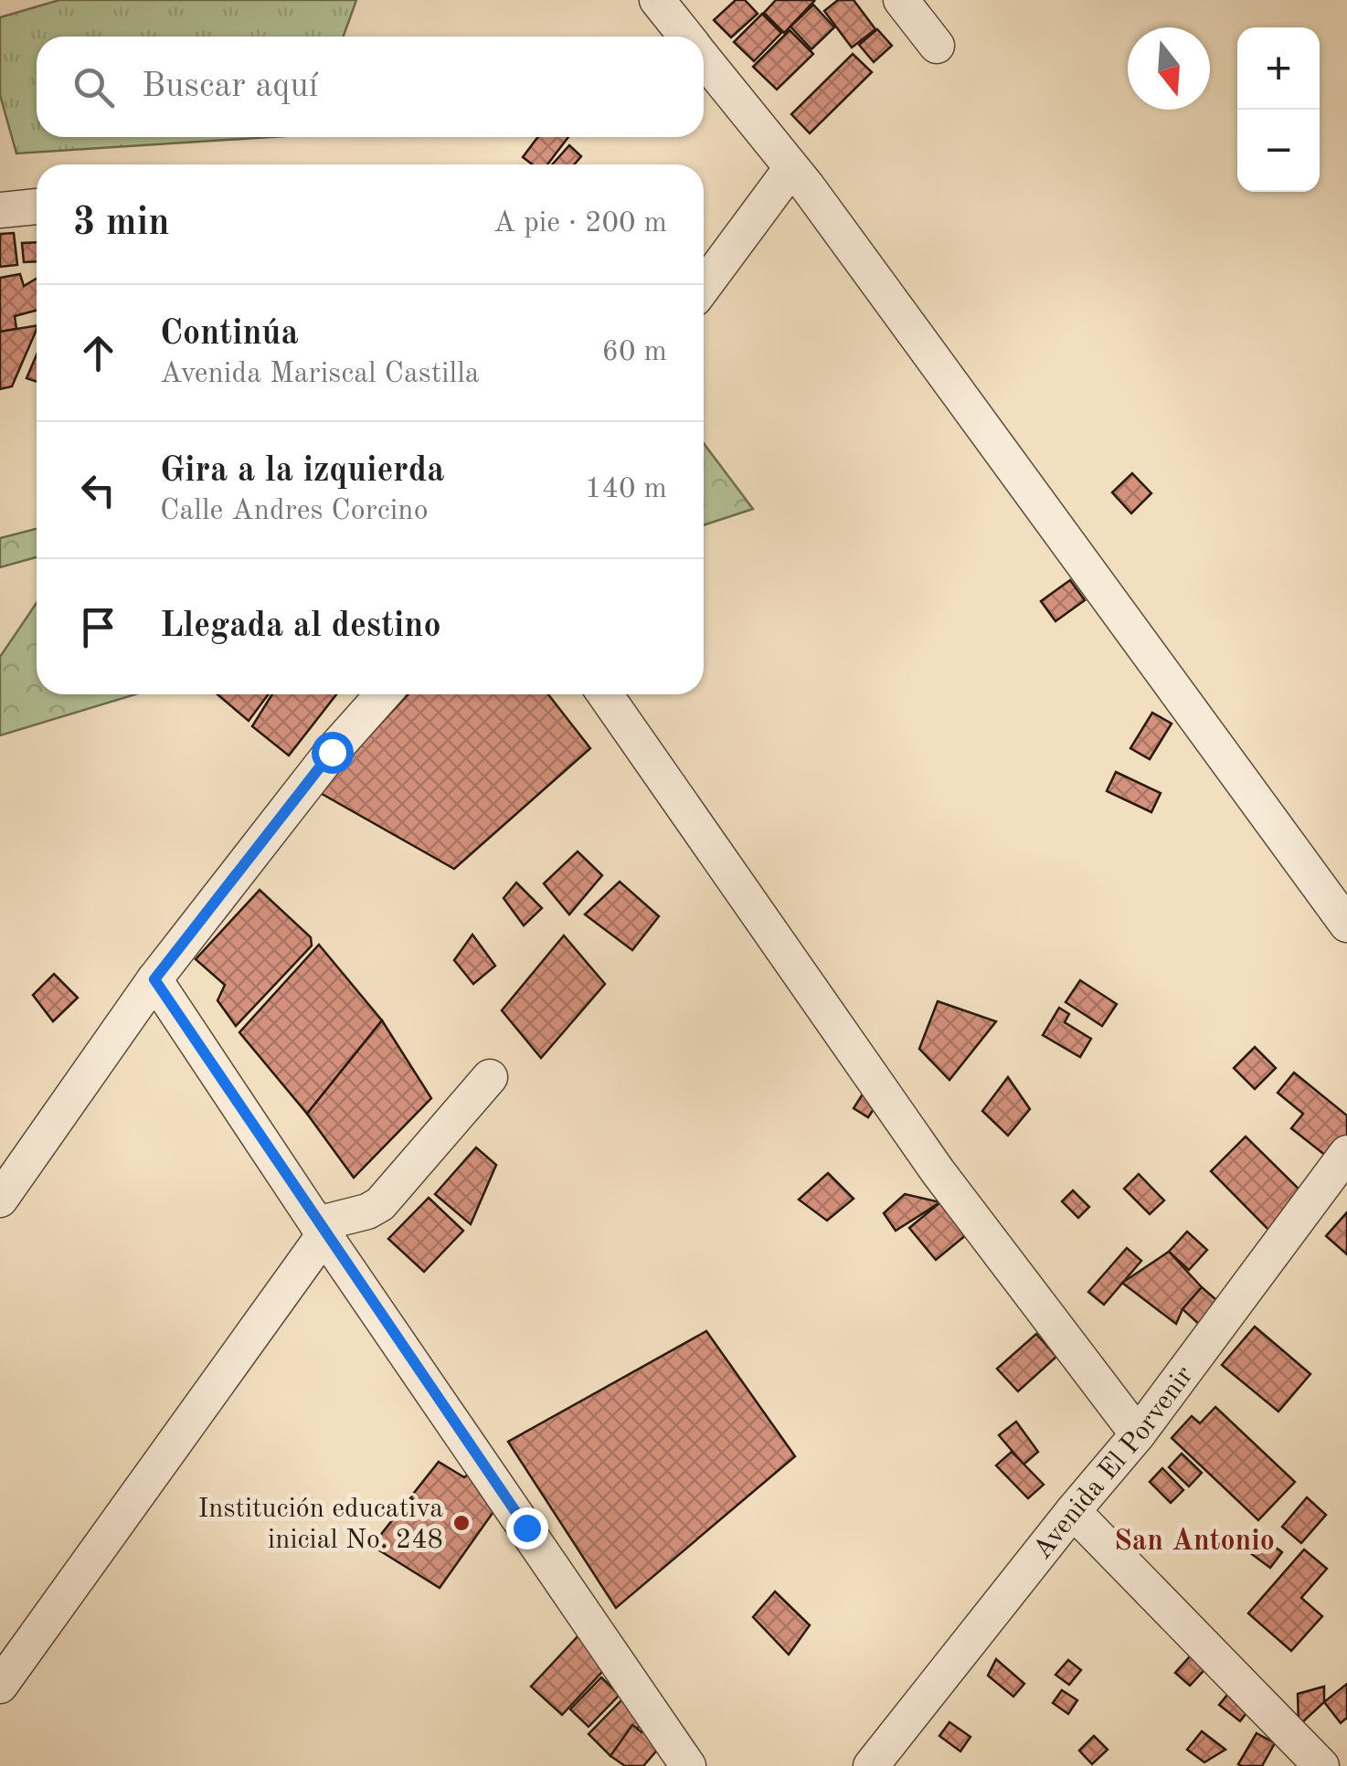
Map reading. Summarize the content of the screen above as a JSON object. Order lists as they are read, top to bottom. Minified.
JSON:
{"streets":{"street":["Avenida El Porvenir"]},"districts":["San Antonio"],"places":["Institución educativa inicial No. 248"],"north":"bottom","page":{"map_buttons":["+","−"],"search":"Buscar aquí","heading":["3 min","A pie · 200 m"],"list":[["Continúa","Avenida Mariscal Castilla","60 m"],["Gira a la izquierda","Calle Andres Corcino","140 m"],"Llegada al destino"]}}
